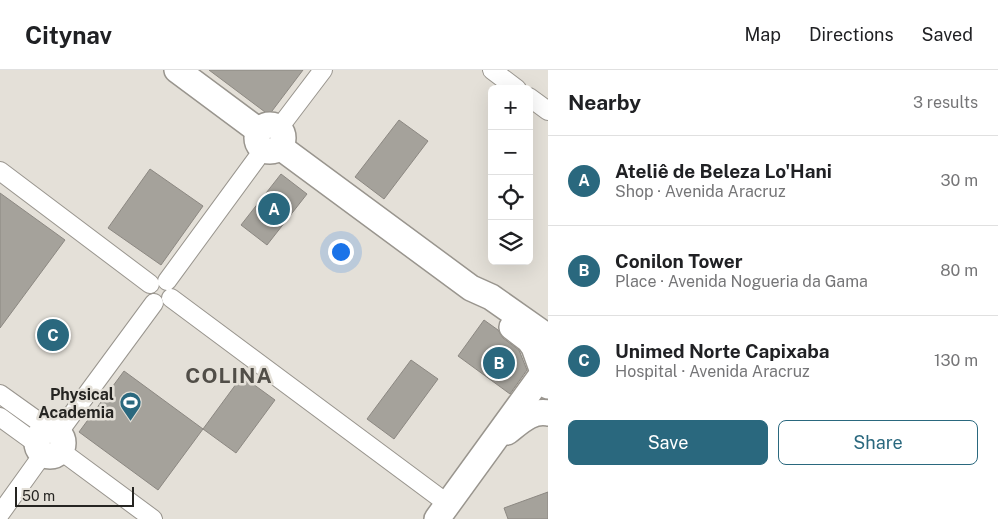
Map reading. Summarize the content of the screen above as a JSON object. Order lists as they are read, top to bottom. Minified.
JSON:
{"districts":["COLINA"],"places":{"sports":["Physical Academia"]},"scale_bar":"50 m","page":{"header":"Citynav","nav":["Map","Directions","Saved"],"heading":["Nearby","3 results"],"map_buttons":["+","−"],"list":[{"mark":"A","name":"Ateliê de Beleza Lo'Hani","note":"Shop · Avenida Aracruz","value":"30 m"},{"mark":"B","name":"Conilon Tower","note":"Place · Avenida Nogueria da Gama","value":"80 m"},{"mark":"C","name":"Unimed Norte Capixaba","note":"Hospital · Avenida Aracruz","value":"130 m"}],"pins":["A","C","B"],"buttons":["Save","Share"],"scale":"50 m"}}
